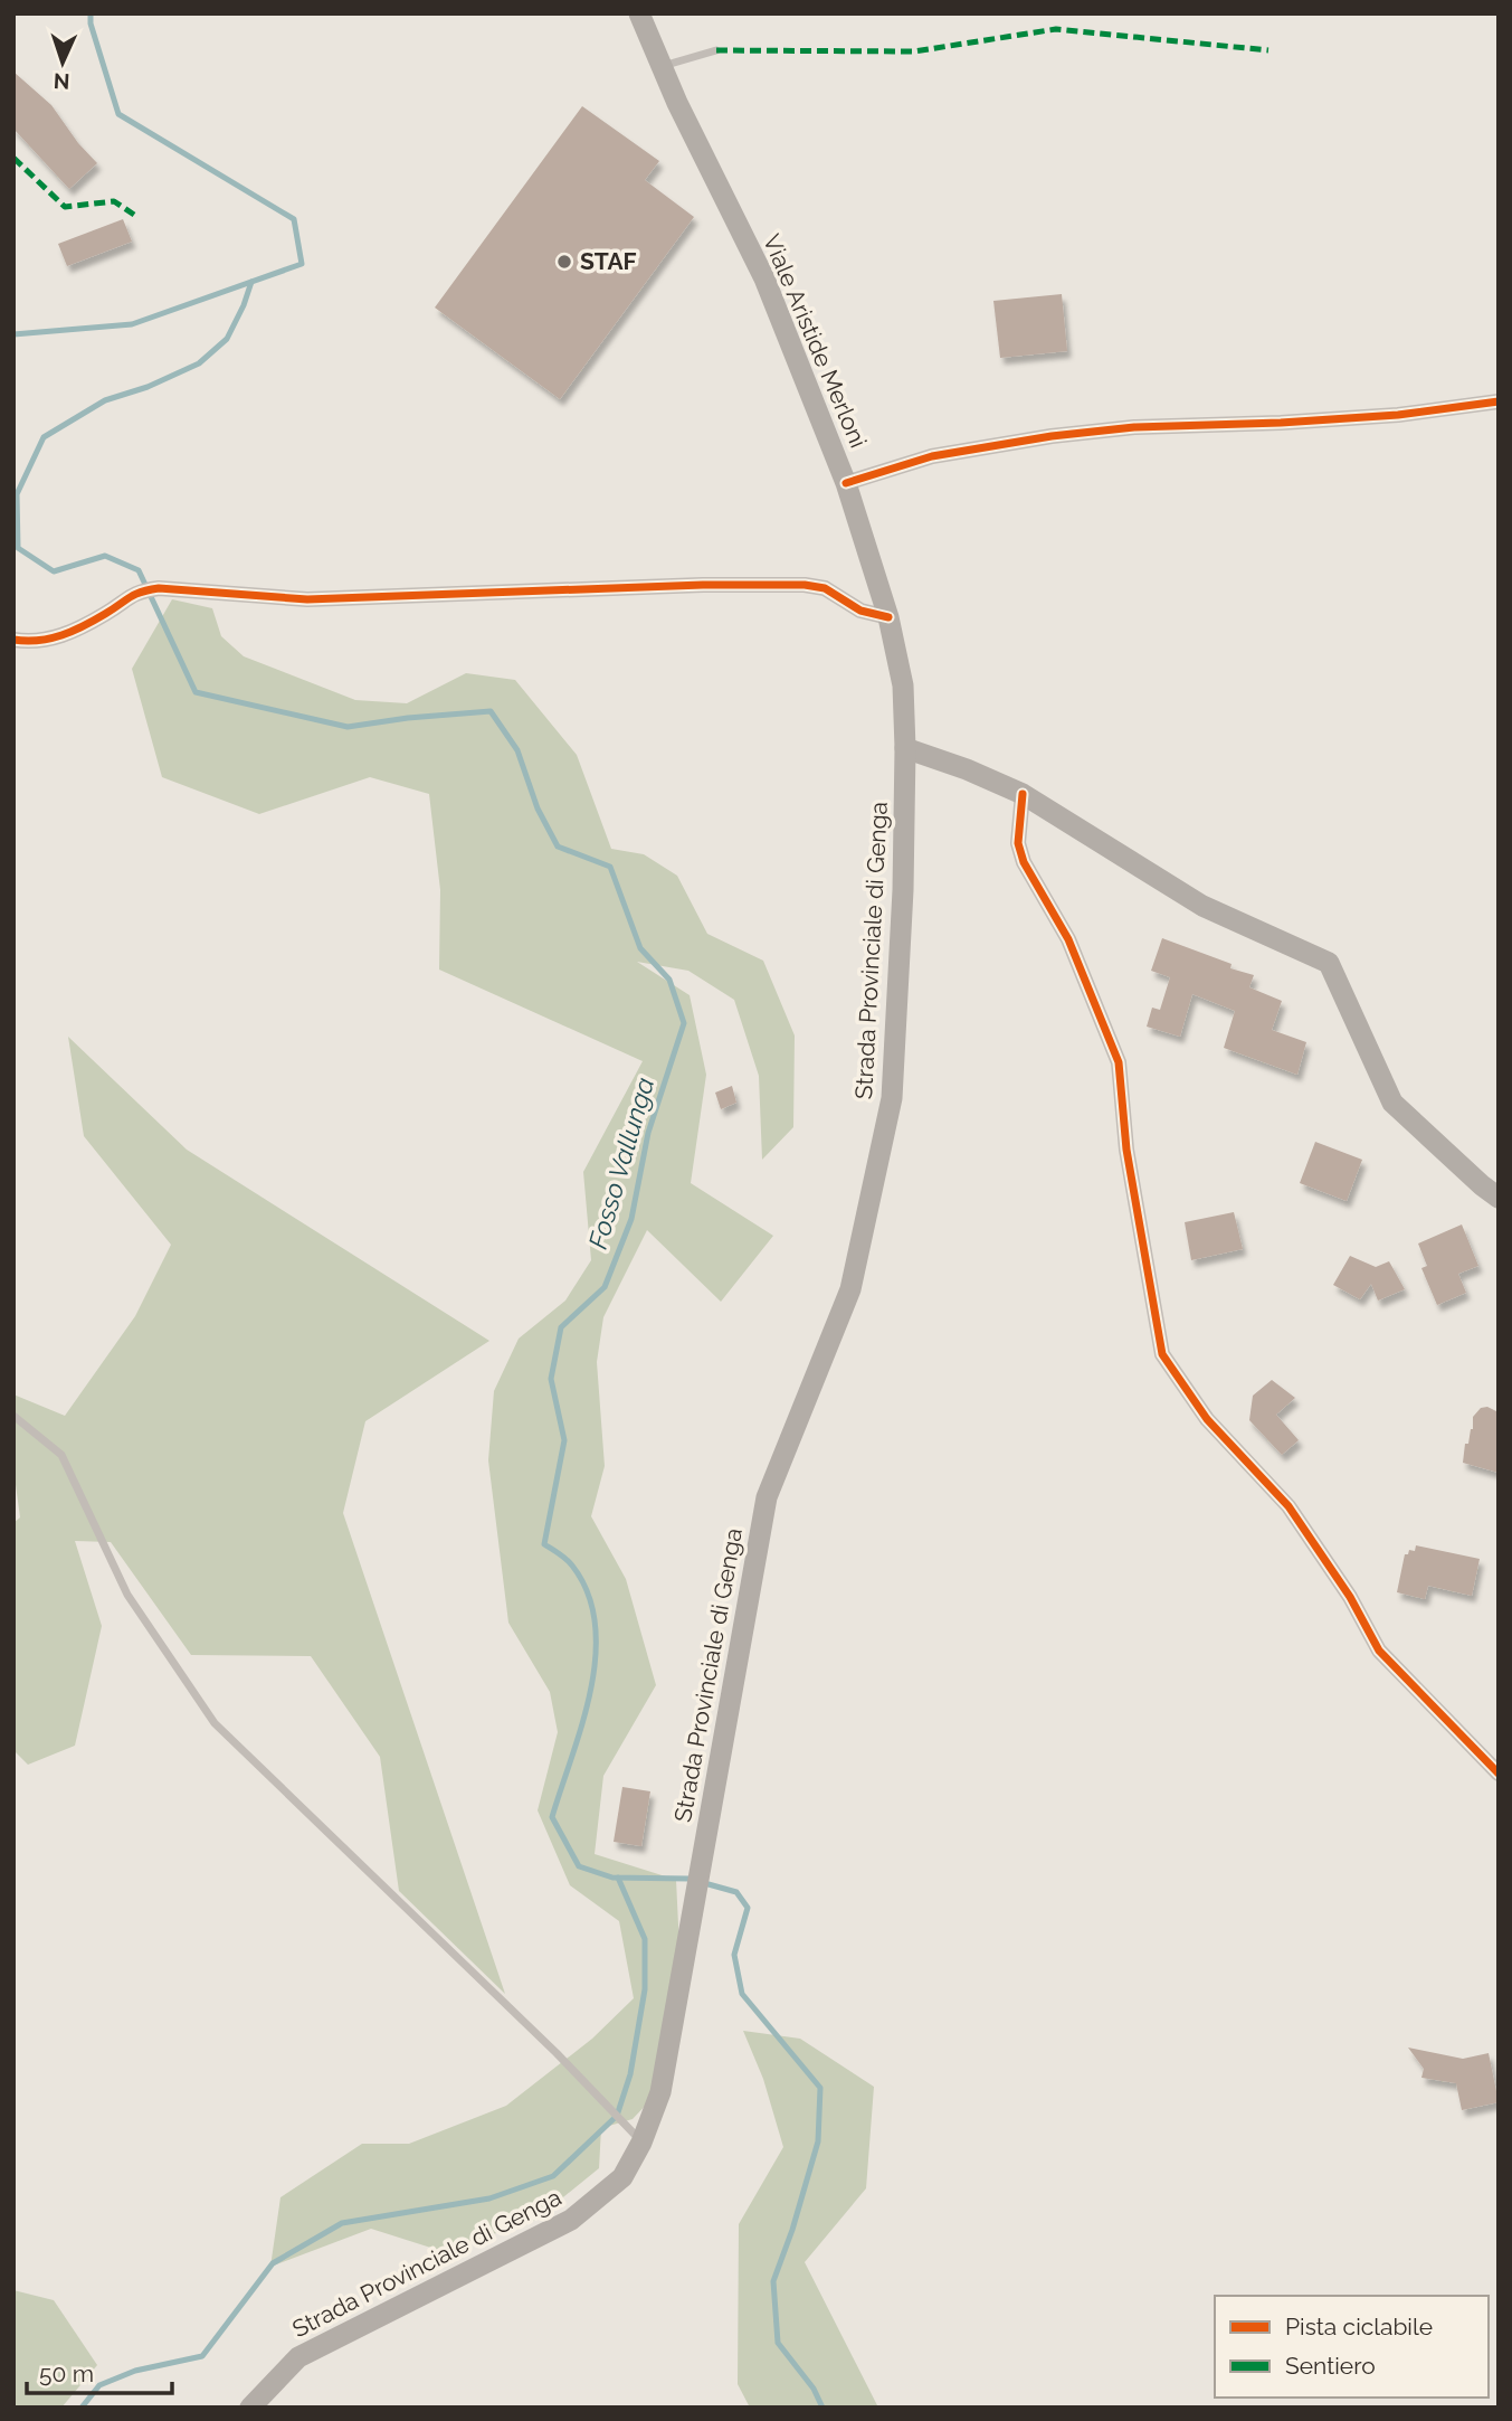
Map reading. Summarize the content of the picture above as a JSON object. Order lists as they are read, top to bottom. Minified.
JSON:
{"streets":{"main road":["Viale Aristide Merloni","Strada Provinciale di Genga"]},"crossings":[["Viale Aristide Merloni","Strada Provinciale di Genga"]],"water":["Fosso Vallunga"],"places":["STAF"],"legend":["Pista ciclabile","Sentiero"],"scale_bar":"50 m","north":"bottom"}
